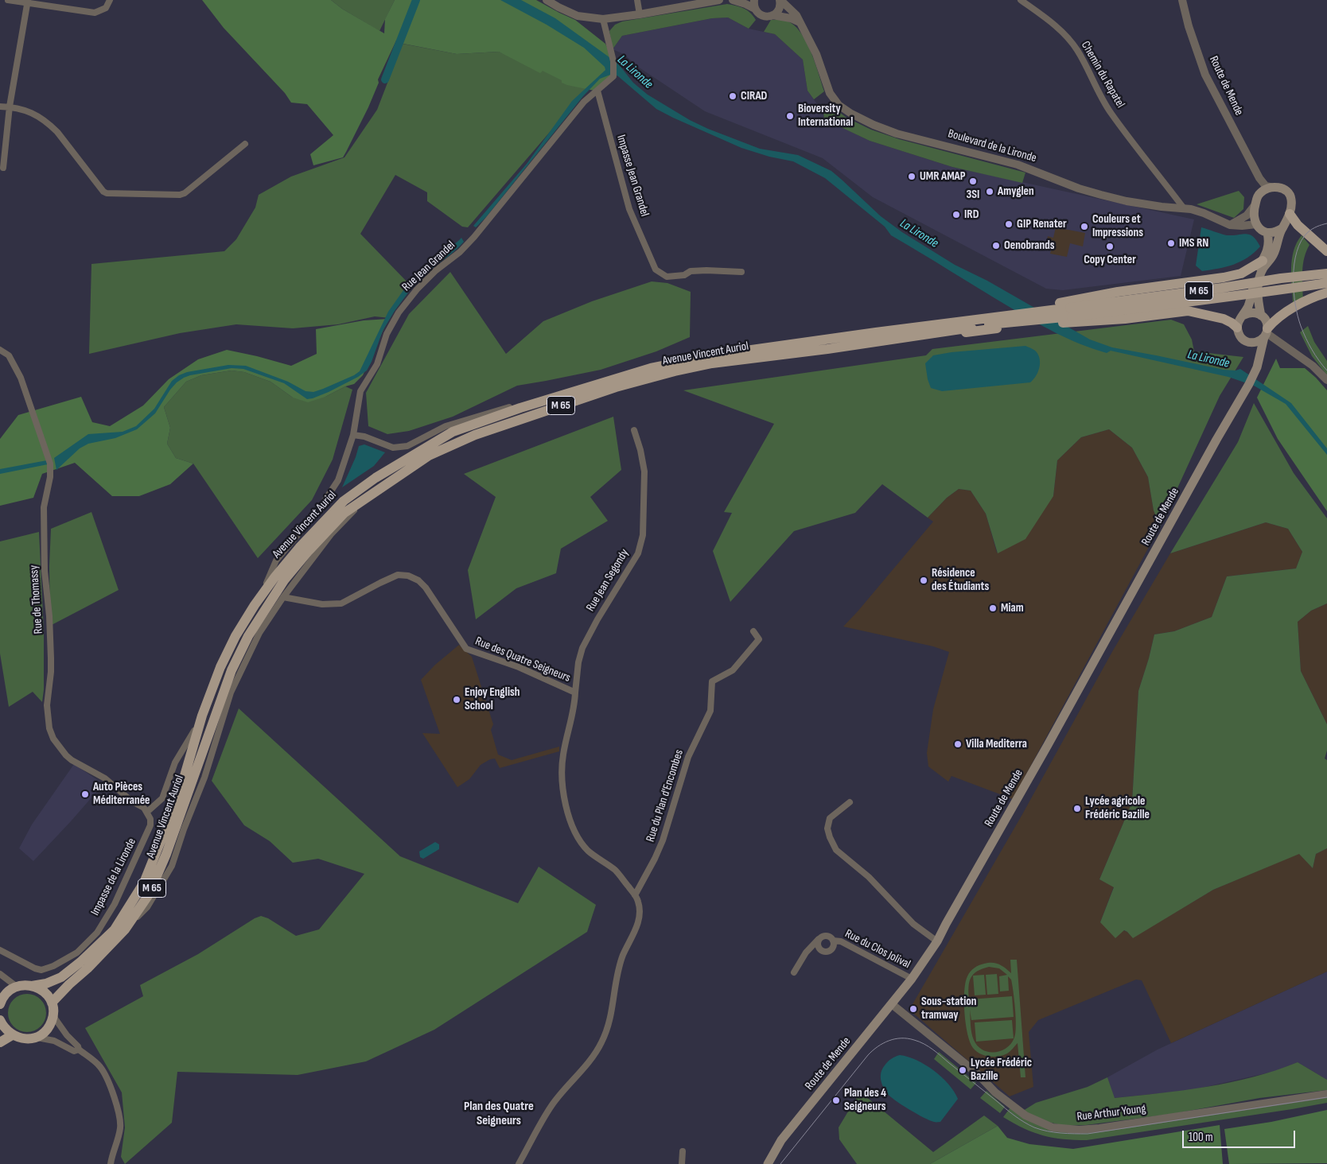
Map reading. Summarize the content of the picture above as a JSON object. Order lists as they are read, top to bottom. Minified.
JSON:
{"streets":{"main road":["Route de Mende","M 65","Avenue Vincent Auriol"],"street":["Chemin du Rapatel","Boulevard de la Lironde","Impasse Jean Grandel","Rue Jean Grandel","Rue Jean Segondy","Rue de Thomassy","Rue des Quatre Seigneurs","Rue du Plan d'Encombes","Impasse de la Lironde","Rue du Clos Jolival","Rue Arthur Young"]},"crossings":[["Chemin du Rapatel","Boulevard de la Lironde"],["Route de Mende","M 65"],["Route de Mende","Rue du Clos Jolival"],["Route de Mende","Rue Arthur Young"],["Impasse Jean Grandel","Rue Jean Grandel"],["Rue Jean Grandel","Avenue Vincent Auriol"],["M 65","Avenue Vincent Auriol"],["Avenue Vincent Auriol","Rue de Thomassy"],["Avenue Vincent Auriol","Rue des Quatre Seigneurs"],["Avenue Vincent Auriol","Impasse de la Lironde"],["Rue Jean Segondy","Rue des Quatre Seigneurs"],["Rue de Thomassy","Impasse de la Lironde"],["Rue des Quatre Seigneurs","Rue du Plan d'Encombes"]],"districts":["Plan des Quatre Seigneurs"],"water":["La Lironde"],"places":["CIRAD","Bioversity International","UMR AMAP","3SI","Amyglen","IRD","GIP Renater","Couleurs et Impressions","IMS RN","Oenobrands","Copy Center","Résidence des Étudiants","Miam","Enjoy English School","Villa Mediterra","Auto Pièces Méditerranée","Lycée agricole Frédéric Bazille","Sous-station tramway","Lycée Frédéric Bazille","Plan des 4 Seigneurs"],"scale_bar":"100 m"}
